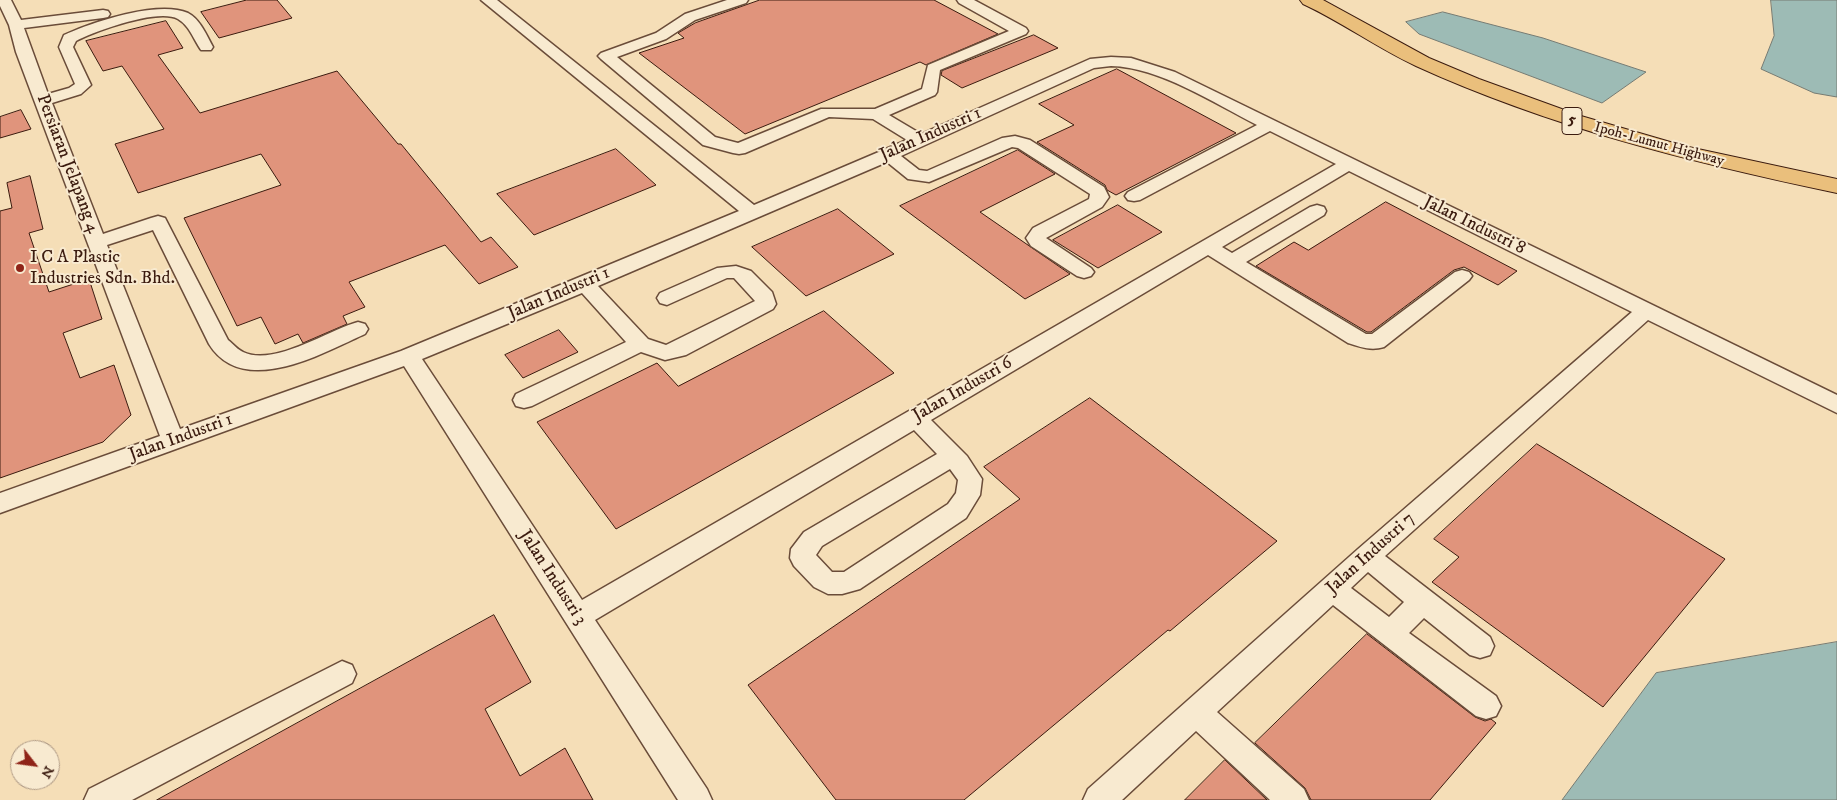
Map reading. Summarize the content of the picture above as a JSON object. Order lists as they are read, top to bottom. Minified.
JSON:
{"streets":{"highway":["5","Ipoh-Lumut Highway"],"street":["Jalan Industri 1","Persiaran Jelapang 4","Jalan Industri 8","Jalan Industri 6","Jalan Industri 7","Jalan Industri 3"]},"crossings":[["Jalan Industri 1","Persiaran Jelapang 4"],["Jalan Industri 1","Jalan Industri 8"],["Jalan Industri 1","Jalan Industri 3"],["Jalan Industri 8","Jalan Industri 6"],["Jalan Industri 8","Jalan Industri 7"],["Jalan Industri 6","Jalan Industri 3"]],"places":["I C A Plastic Industries Sdn. Bhd."],"north":"bottom right"}
